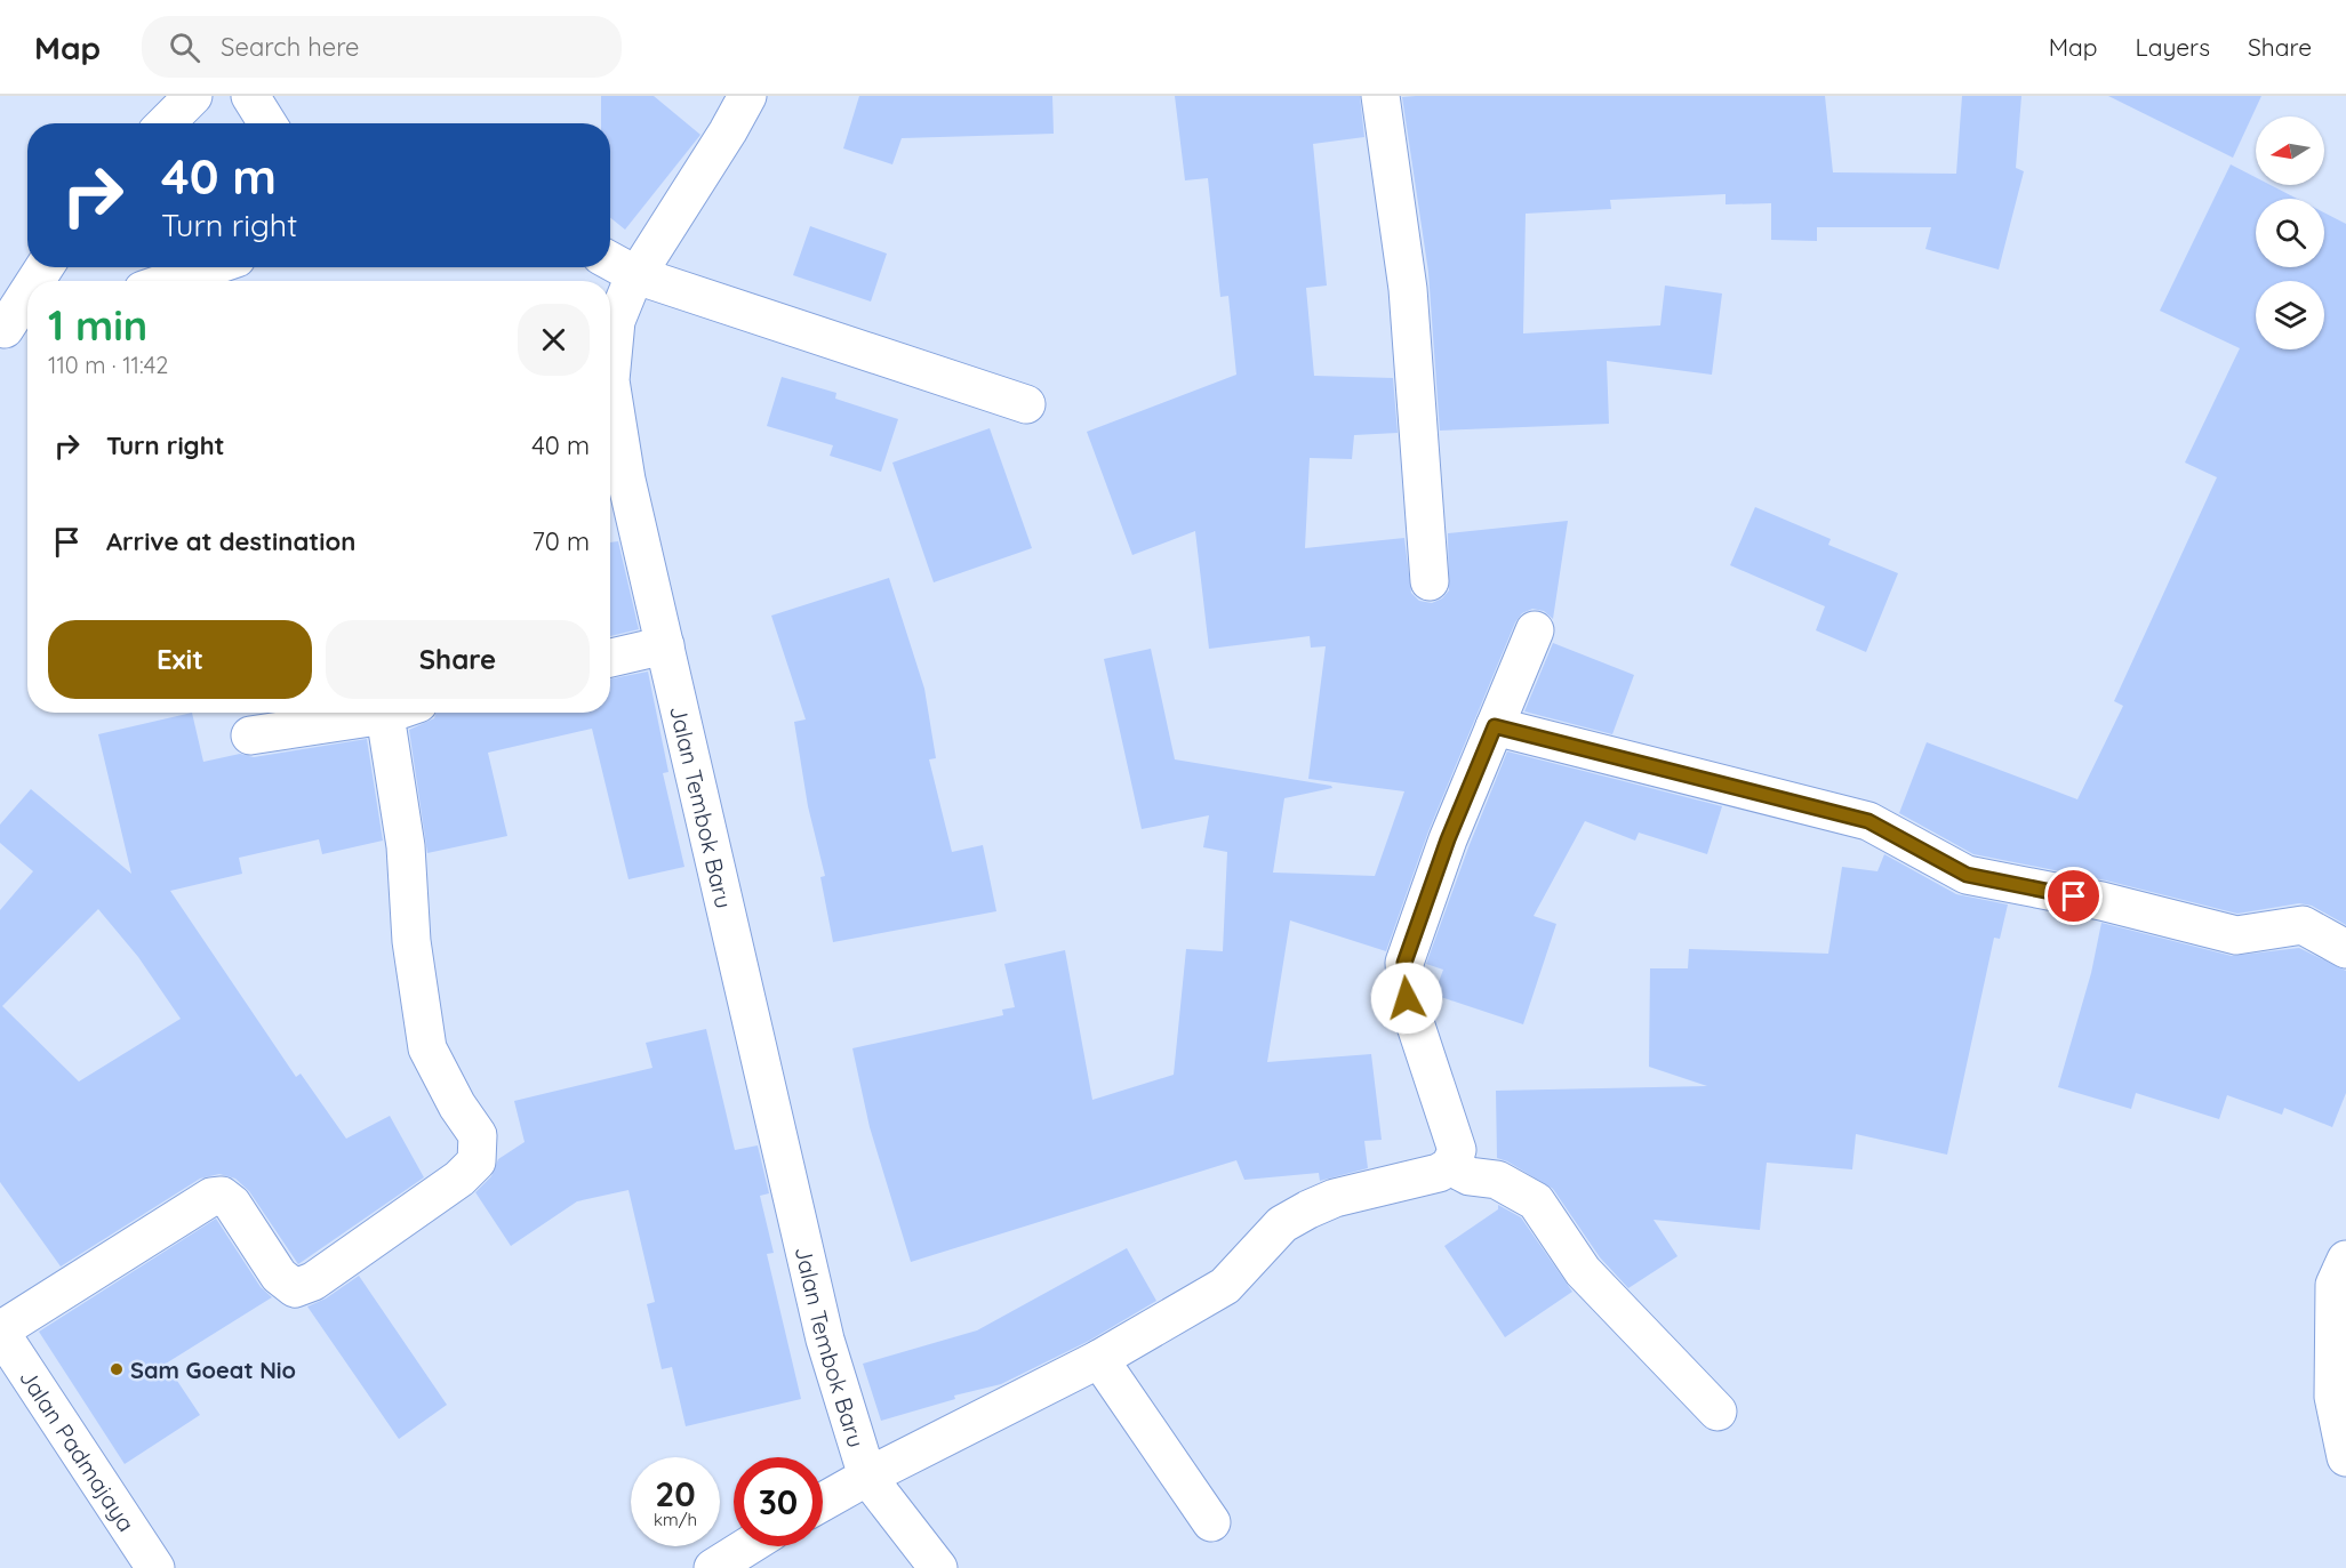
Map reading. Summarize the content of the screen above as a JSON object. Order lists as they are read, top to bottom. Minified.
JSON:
{"streets":{"street":["Jalan Tembok Baru","Jalan Padmajaya"]},"places":["Sam Goeat Nio"],"north":"left","page":{"header":"Map","search":"Search here","nav":["Map","Layers","Share"],"turn":["40 m","Turn right"],"heading":["1 min","110 m · 11:42"],"list":[{"name":"Turn right","value":"40 m"},{"name":"Arrive at destination","value":"70 m"}],"buttons":["Exit","Share"],"speed":"20 km/h","limit":"30"}}
